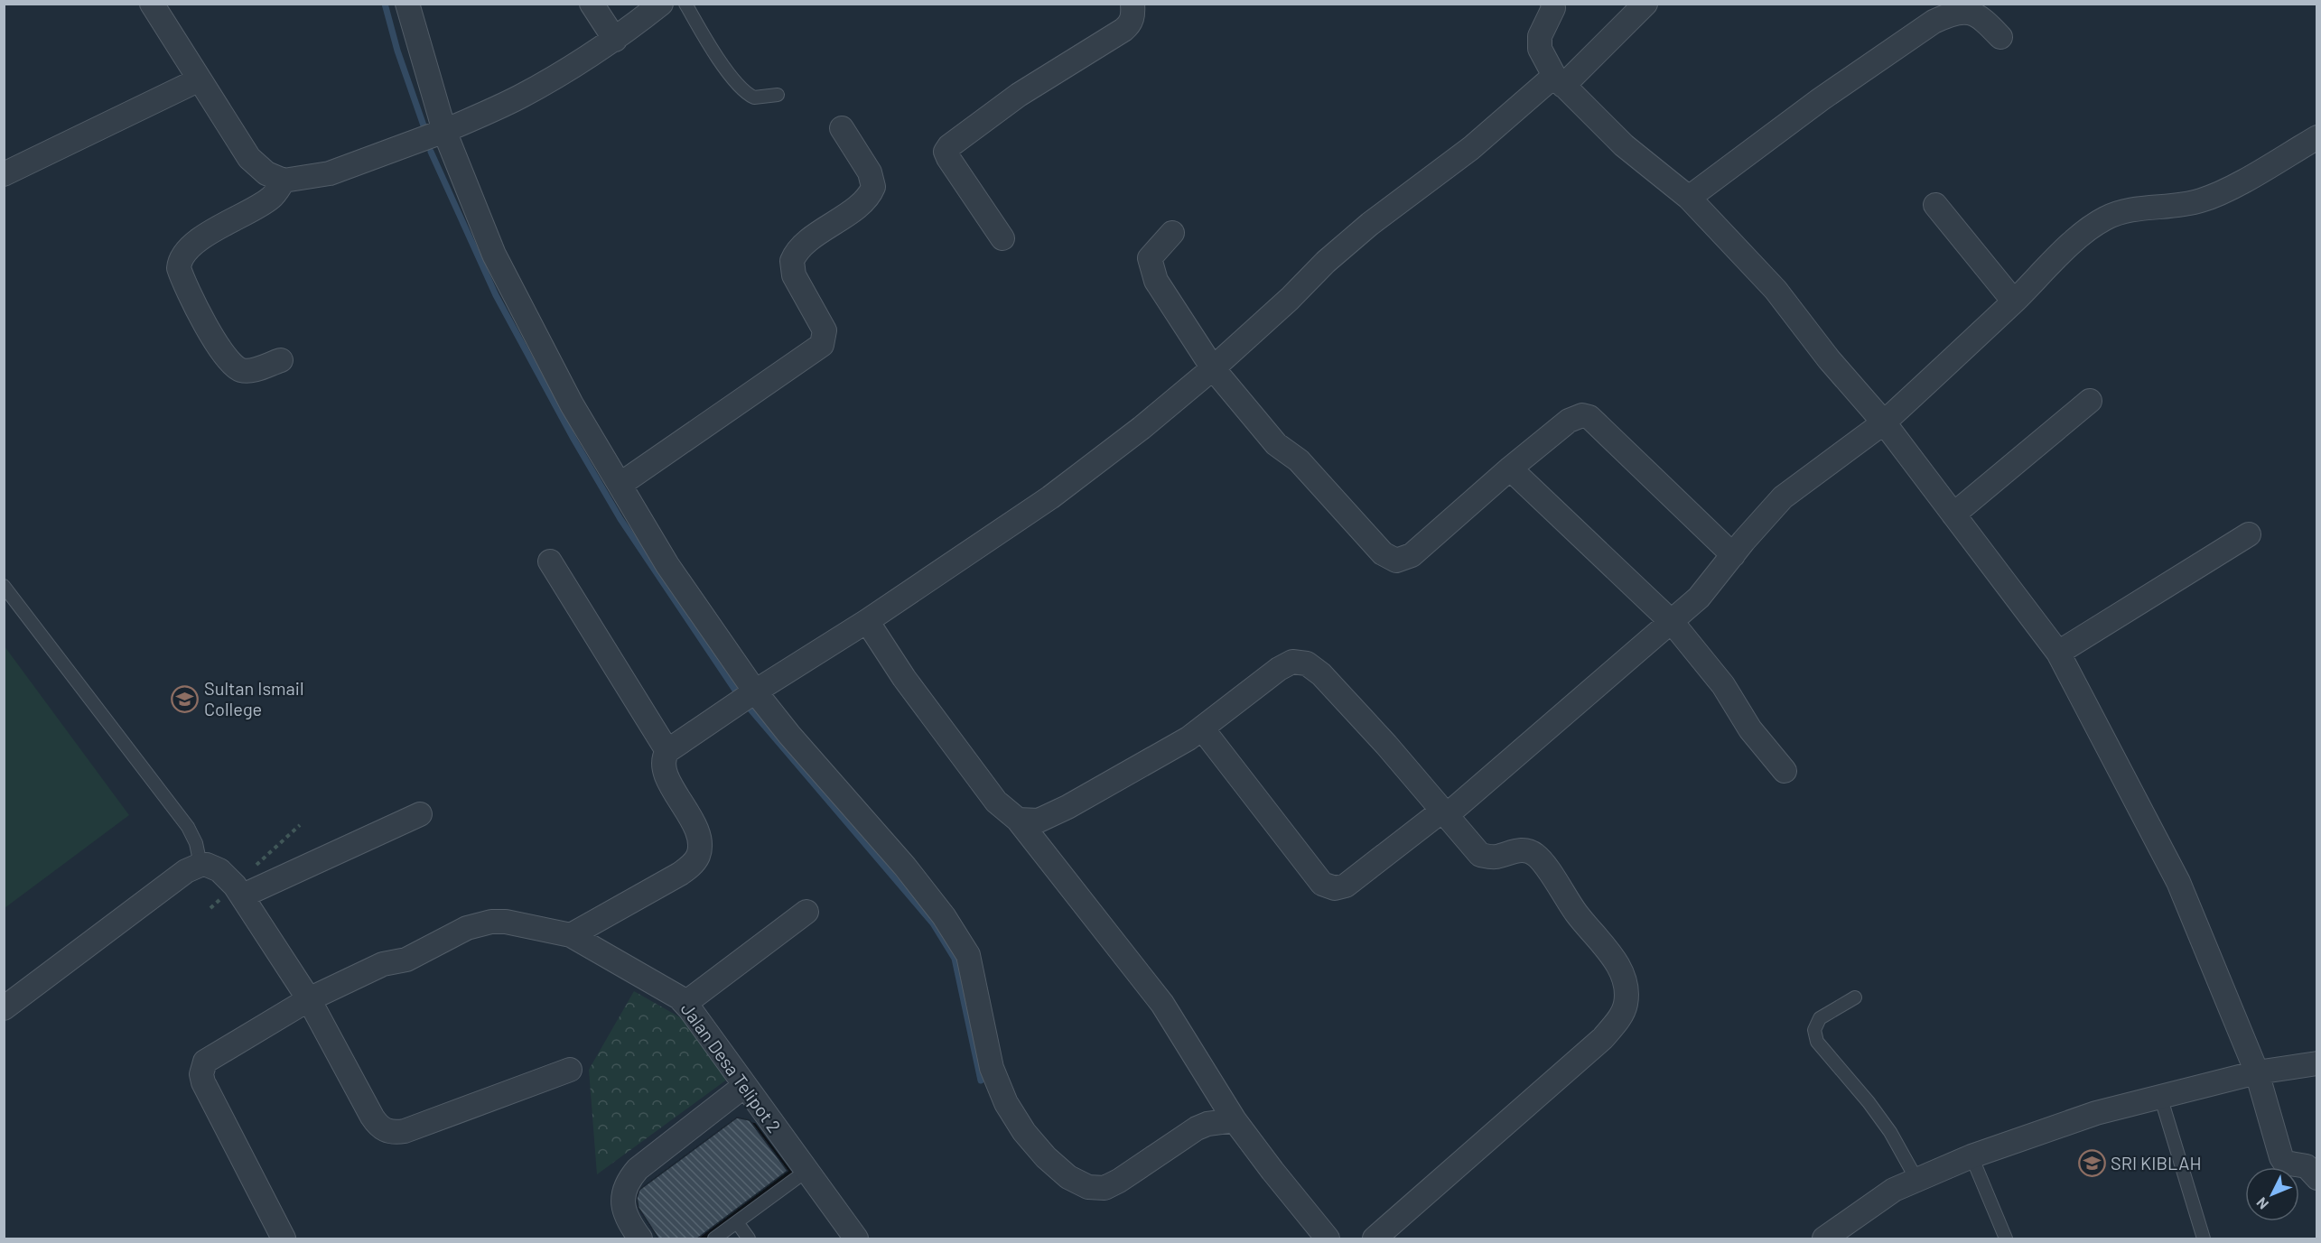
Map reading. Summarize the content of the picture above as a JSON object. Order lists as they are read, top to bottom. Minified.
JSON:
{"streets":{"street":["Jalan Desa Telipot 2"]},"places":{"school or university":["Sultan Ismail College","SRI KIBLAH"]},"north":"bottom left"}
